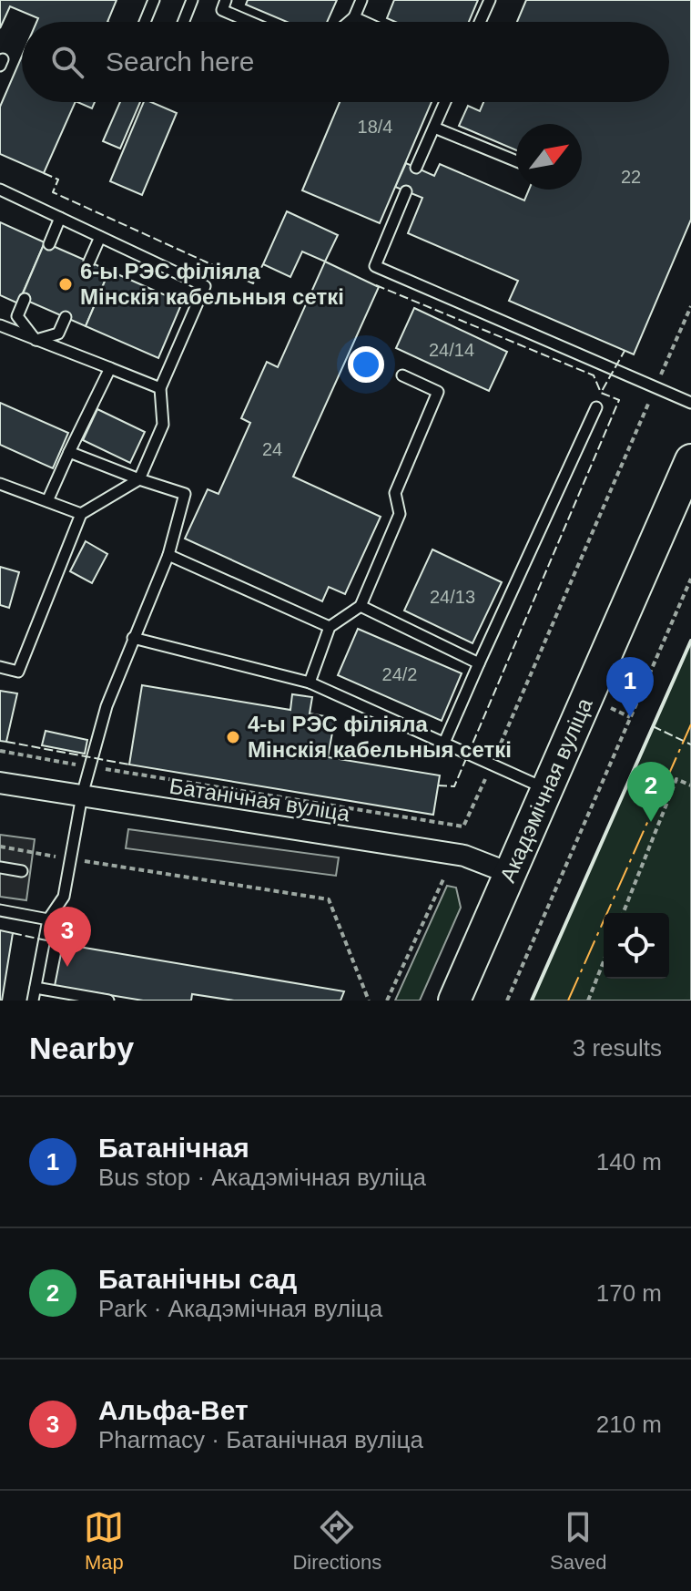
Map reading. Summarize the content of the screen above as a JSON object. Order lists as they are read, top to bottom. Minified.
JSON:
{"streets":{"main road":["Акадэмічная вуліца"],"street":["Батанічная вуліца"]},"crossings":[["Акадэмічная вуліца","Батанічная вуліца"]],"places":["6-ы РЭС філіяла Мінскія кабельныя сеткі","4-ы РЭС філіяла Мінскія кабельныя сеткі"],"house_numbers":["18/4","22","24/14","24","24/13","24/2"],"north":"top right","page":{"search":"Search here","pins":["1","2","3"],"heading":["Nearby","3 results"],"list":[{"mark":"1","name":"Батанічная","note":"Bus stop · Акадэмічная вуліца","value":"140 m"},{"mark":"2","name":"Батанічны сад","note":"Park · Акадэмічная вуліца","value":"170 m"},{"mark":"3","name":"Альфа-Вет","note":"Pharmacy · Батанічная вуліца","value":"210 m"}],"nav":["Map","Directions","Saved"]}}
